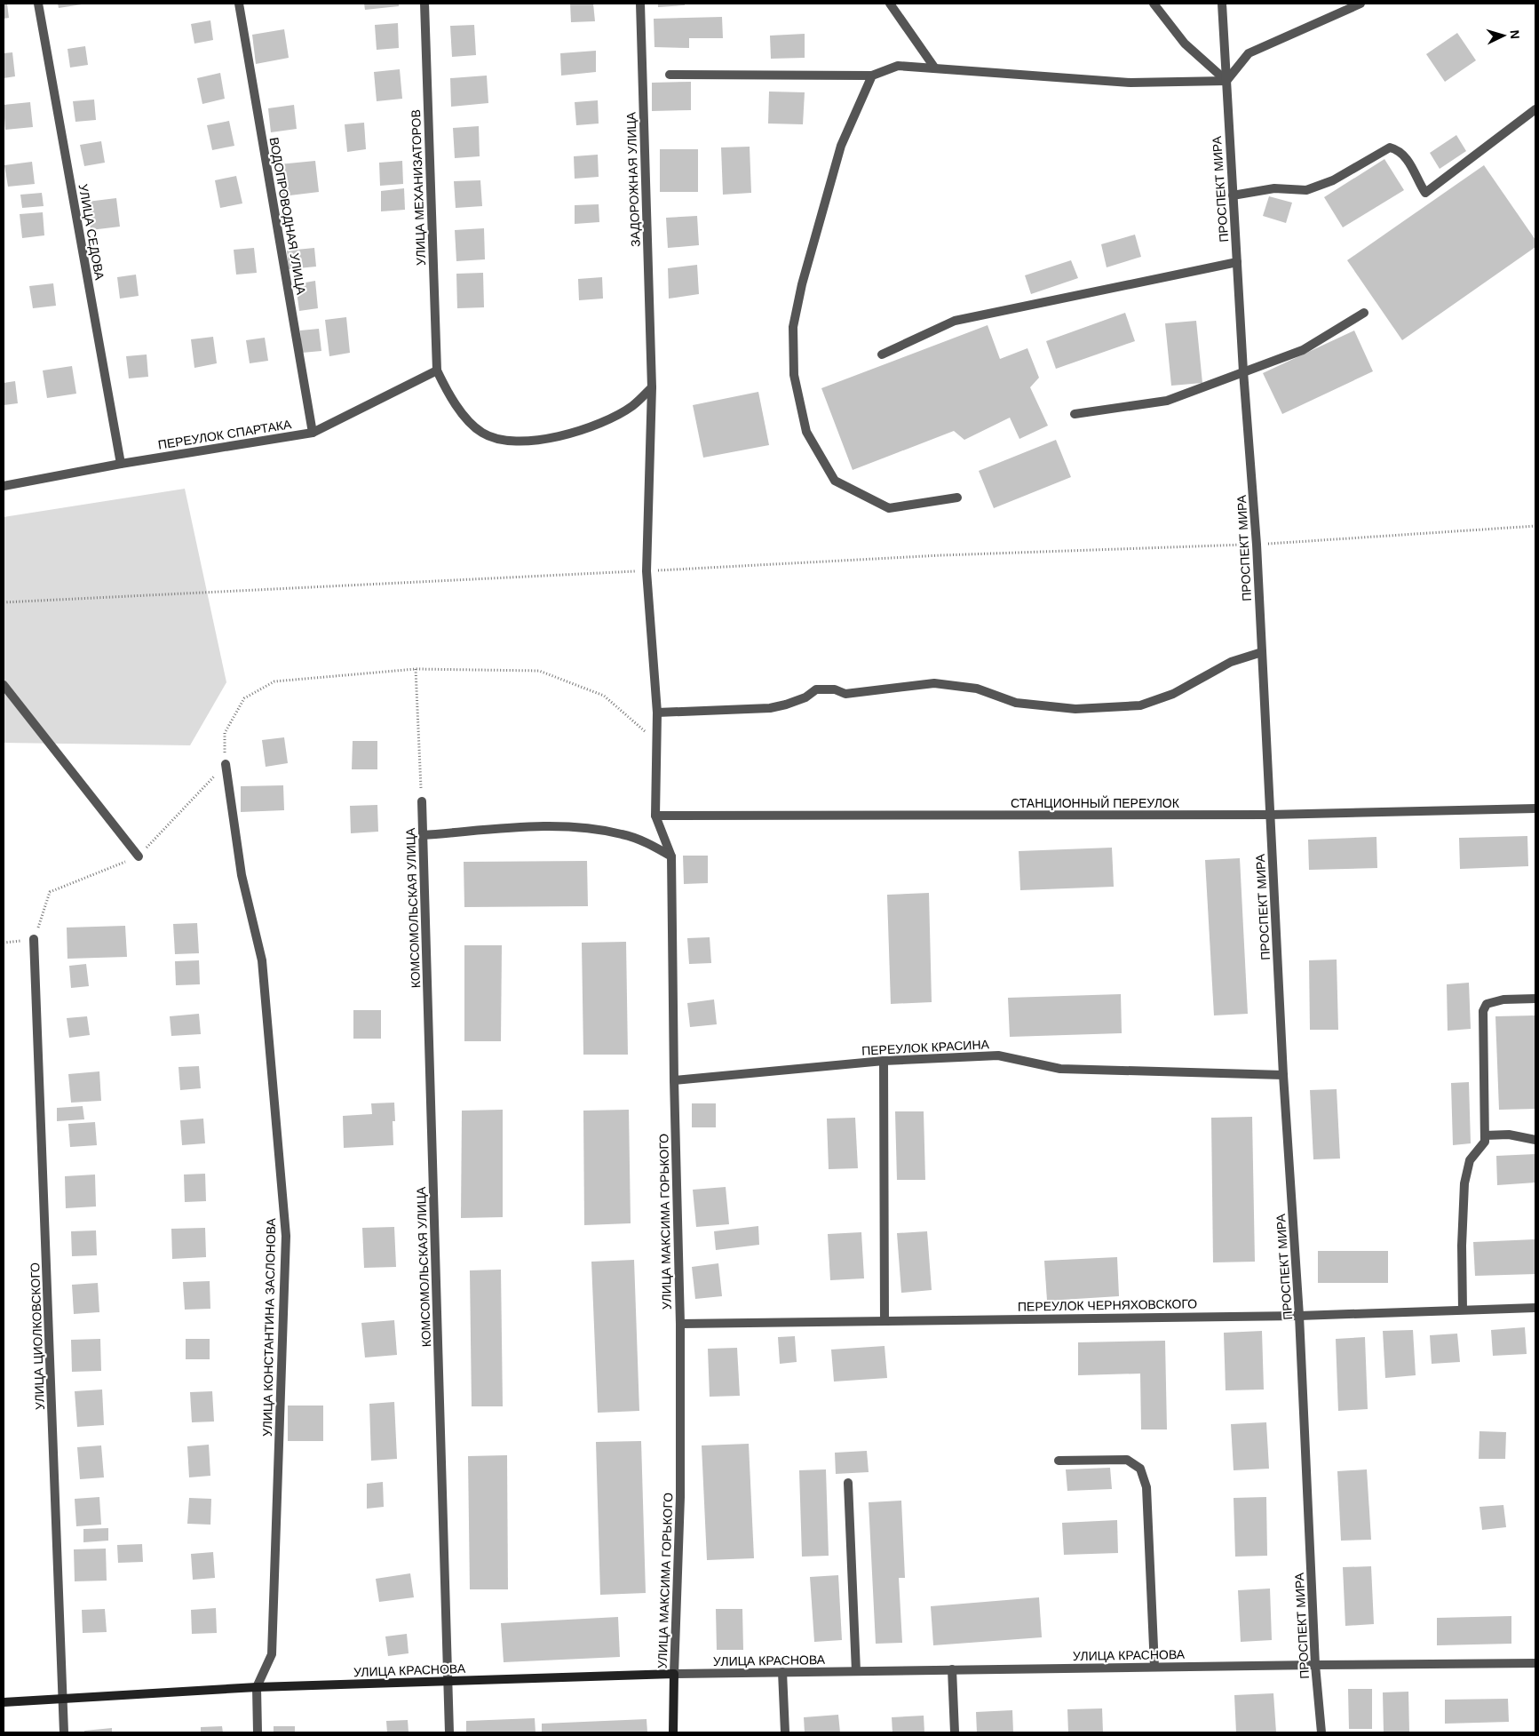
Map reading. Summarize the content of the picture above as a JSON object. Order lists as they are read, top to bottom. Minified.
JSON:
{"streets":{"main road":["УЛИЦА МАКСИМА ГОРЬКОГО","УЛИЦА КРАСНОВА"],"street":["ЗАДОРОЖНАЯ УЛИЦА","УЛИЦА МЕХАНИЗАТОРОВ","ПРОСПЕКТ МИРА","ВОДОПРОВОДНАЯ УЛИЦА","УЛИЦА СЕДОВА","ПЕРЕУЛОК СПАРТАКА","СТАНЦИОННЫЙ ПЕРЕУЛОК","КОМСОМОЛЬСКАЯ УЛИЦА","ПЕРЕУЛОК КРАСИНА","ПЕРЕУЛОК ЧЕРНЯХОВСКОГО","УЛИЦА КОНСТАНТИНА ЗАСЛОНОВА","УЛИЦА ЦИОЛКОВСКОГО"]},"crossings":[["ЗАДОРОЖНАЯ УЛИЦА","УЛИЦА МАКСИМА ГОРЬКОГО"],["УЛИЦА МЕХАНИЗАТОРОВ","ПЕРЕУЛОК СПАРТАКА"],["ПРОСПЕКТ МИРА","СТАНЦИОННЫЙ ПЕРЕУЛОК"],["ПРОСПЕКТ МИРА","ПЕРЕУЛОК КРАСИНА"],["ПРОСПЕКТ МИРА","ПЕРЕУЛОК ЧЕРНЯХОВСКОГО"],["ПРОСПЕКТ МИРА","УЛИЦА КРАСНОВА"],["ВОДОПРОВОДНАЯ УЛИЦА","ПЕРЕУЛОК СПАРТАКА"],["УЛИЦА СЕДОВА","ПЕРЕУЛОК СПАРТАКА"],["СТАНЦИОННЫЙ ПЕРЕУЛОК","УЛИЦА МАКСИМА ГОРЬКОГО"],["КОМСОМОЛЬСКАЯ УЛИЦА","УЛИЦА КРАСНОВА"],["ПЕРЕУЛОК КРАСИНА","УЛИЦА МАКСИМА ГОРЬКОГО"],["УЛИЦА МАКСИМА ГОРЬКОГО","ПЕРЕУЛОК ЧЕРНЯХОВСКОГО"],["УЛИЦА МАКСИМА ГОРЬКОГО","УЛИЦА КРАСНОВА"],["УЛИЦА КОНСТАНТИНА ЗАСЛОНОВА","УЛИЦА КРАСНОВА"],["УЛИЦА ЦИОЛКОВСКОГО","УЛИЦА КРАСНОВА"]],"north":"right"}
